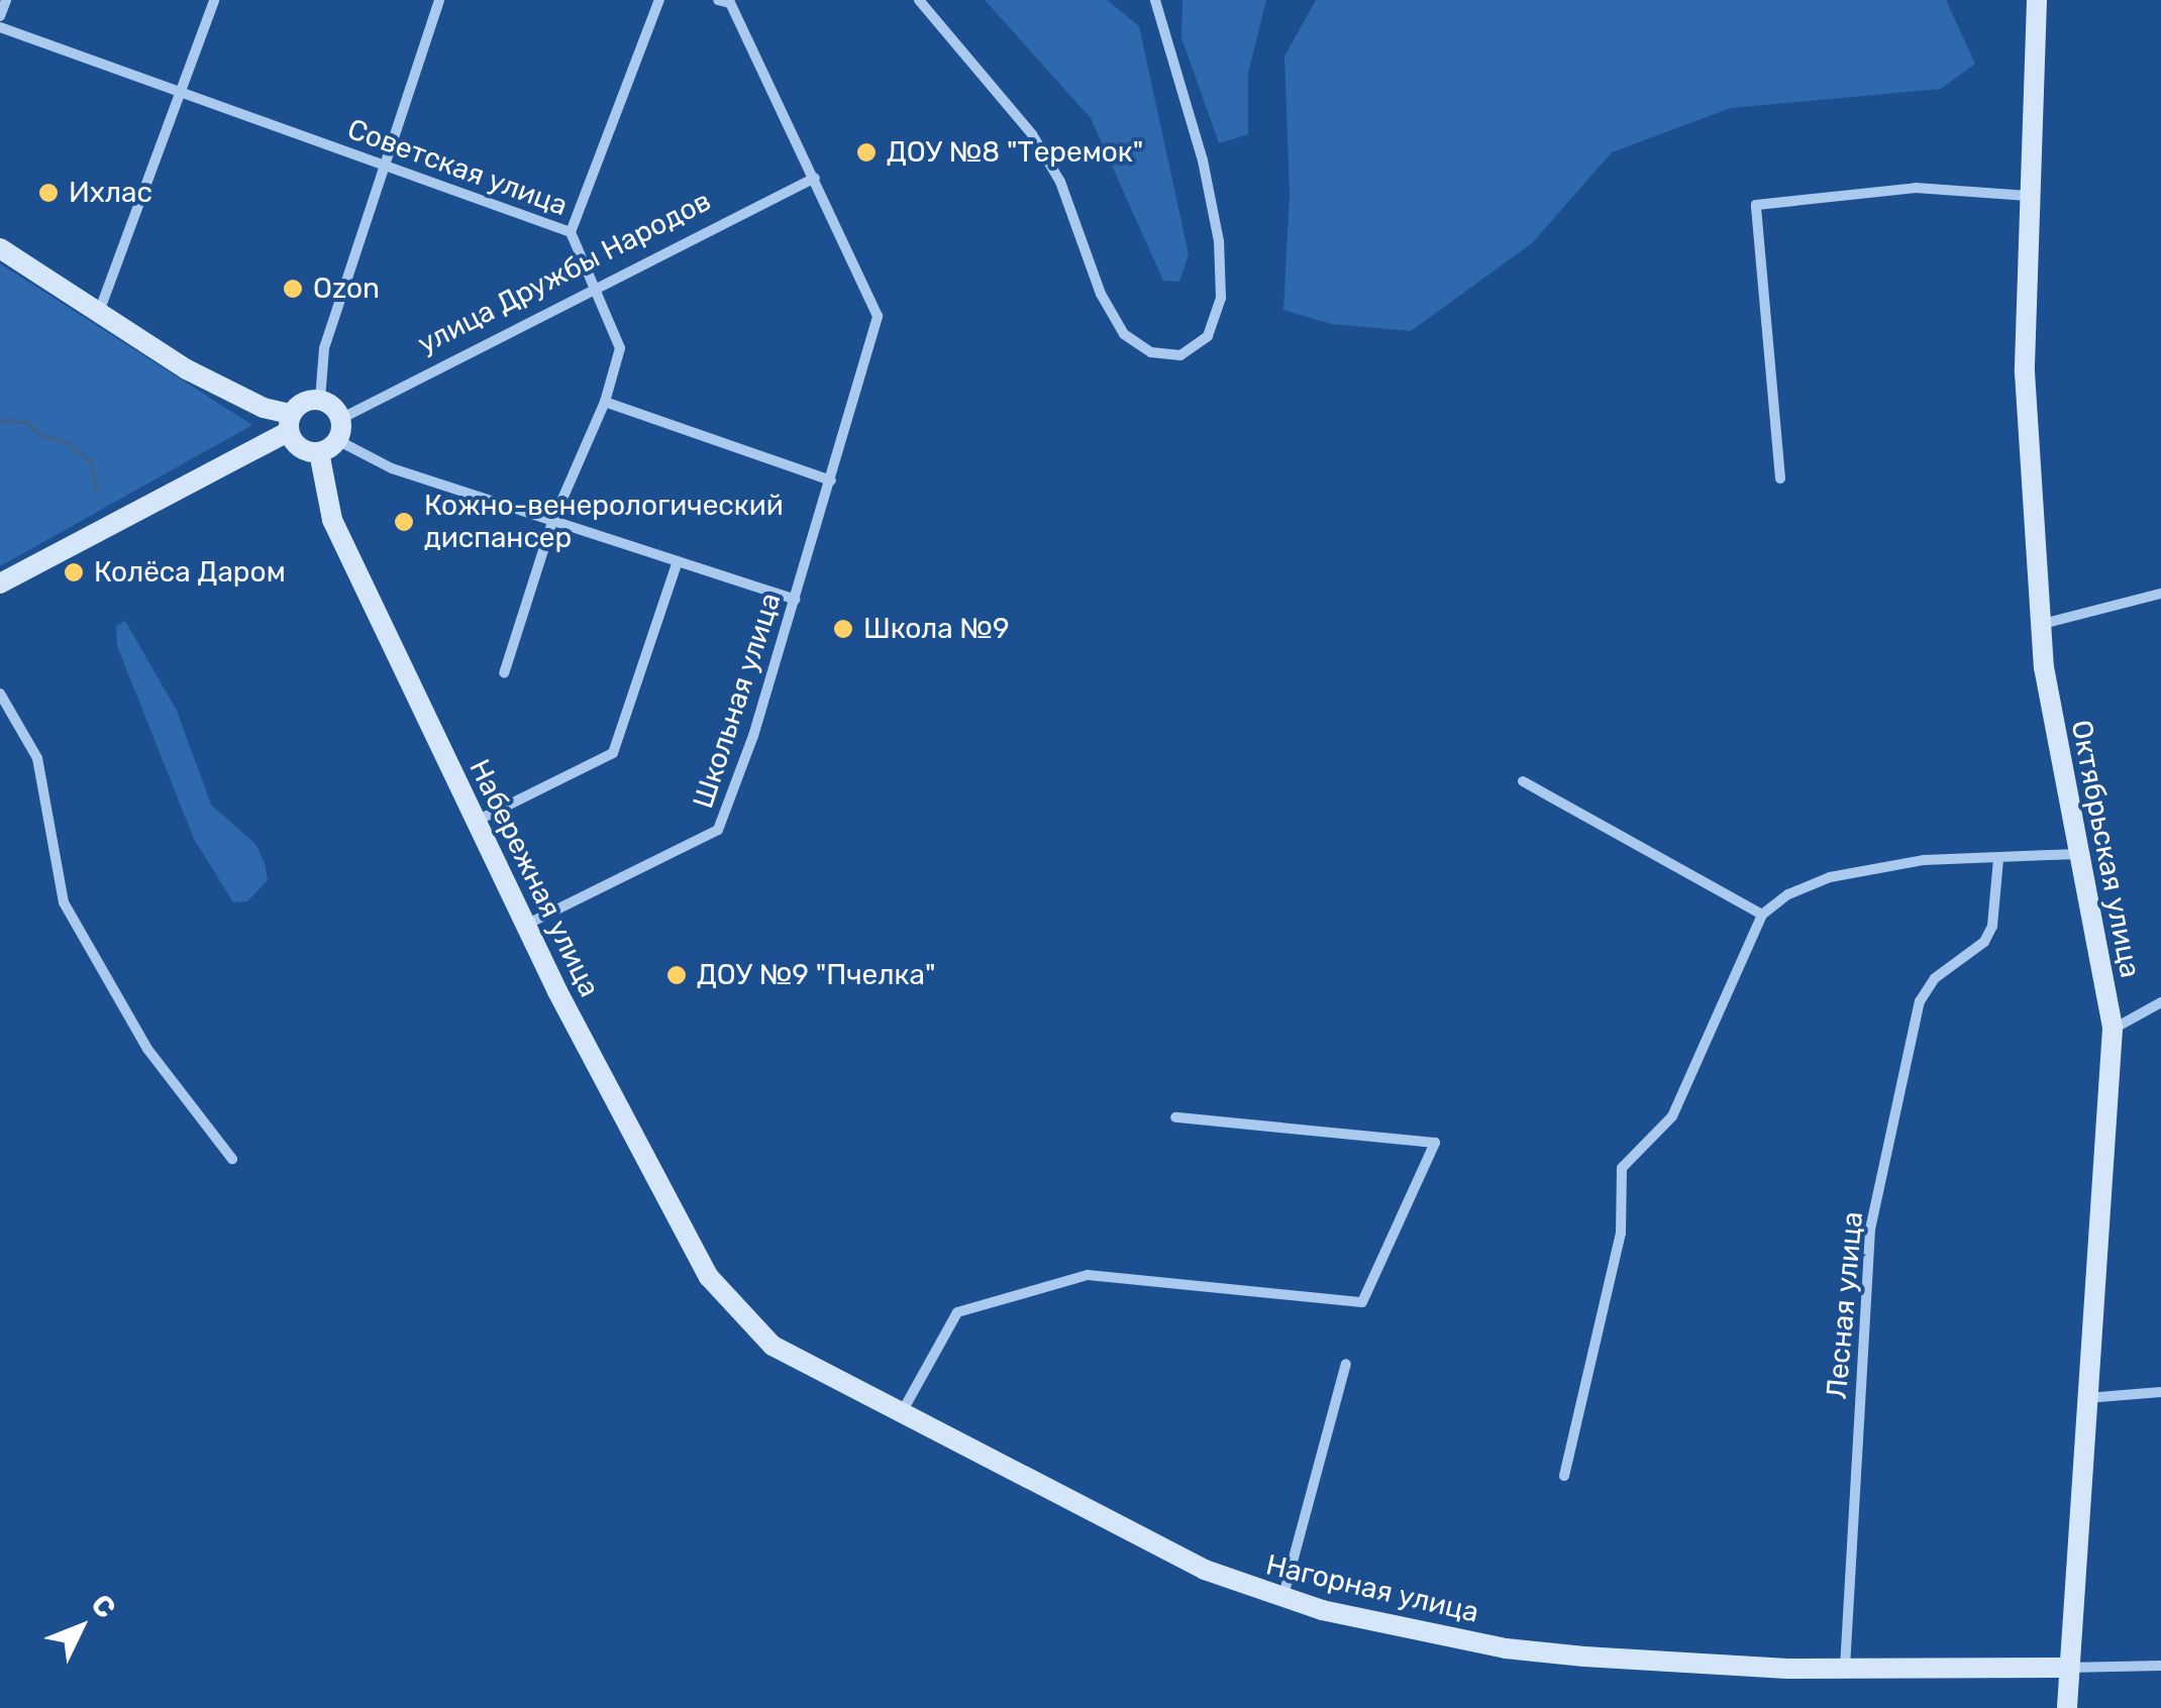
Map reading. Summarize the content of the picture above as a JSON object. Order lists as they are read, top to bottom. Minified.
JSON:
{"streets":{"main road":["Октябрьская улица","Набережная улица","Нагорная улица"],"street":["Советская улица","улица Дружбы Народов","Школьная улица","Лесная улица"]},"crossings":[["Советская улица","улица Дружбы Народов"],["улица Дружбы Народов","Школьная улица"],["улица Дружбы Народов","Набережная улица"],["Школьная улица","Набережная улица"],["Октябрьская улица","Нагорная улица"],["Набережная улица","Нагорная улица"],["Лесная улица","Нагорная улица"]],"places":["ДОУ №8 \"Теремок\"","Ихлас","Ozon","Кожно-венерологический диспансер","Колёса Даром","Школа №9","ДОУ №9 \"Пчелка\""],"north":"top right"}
